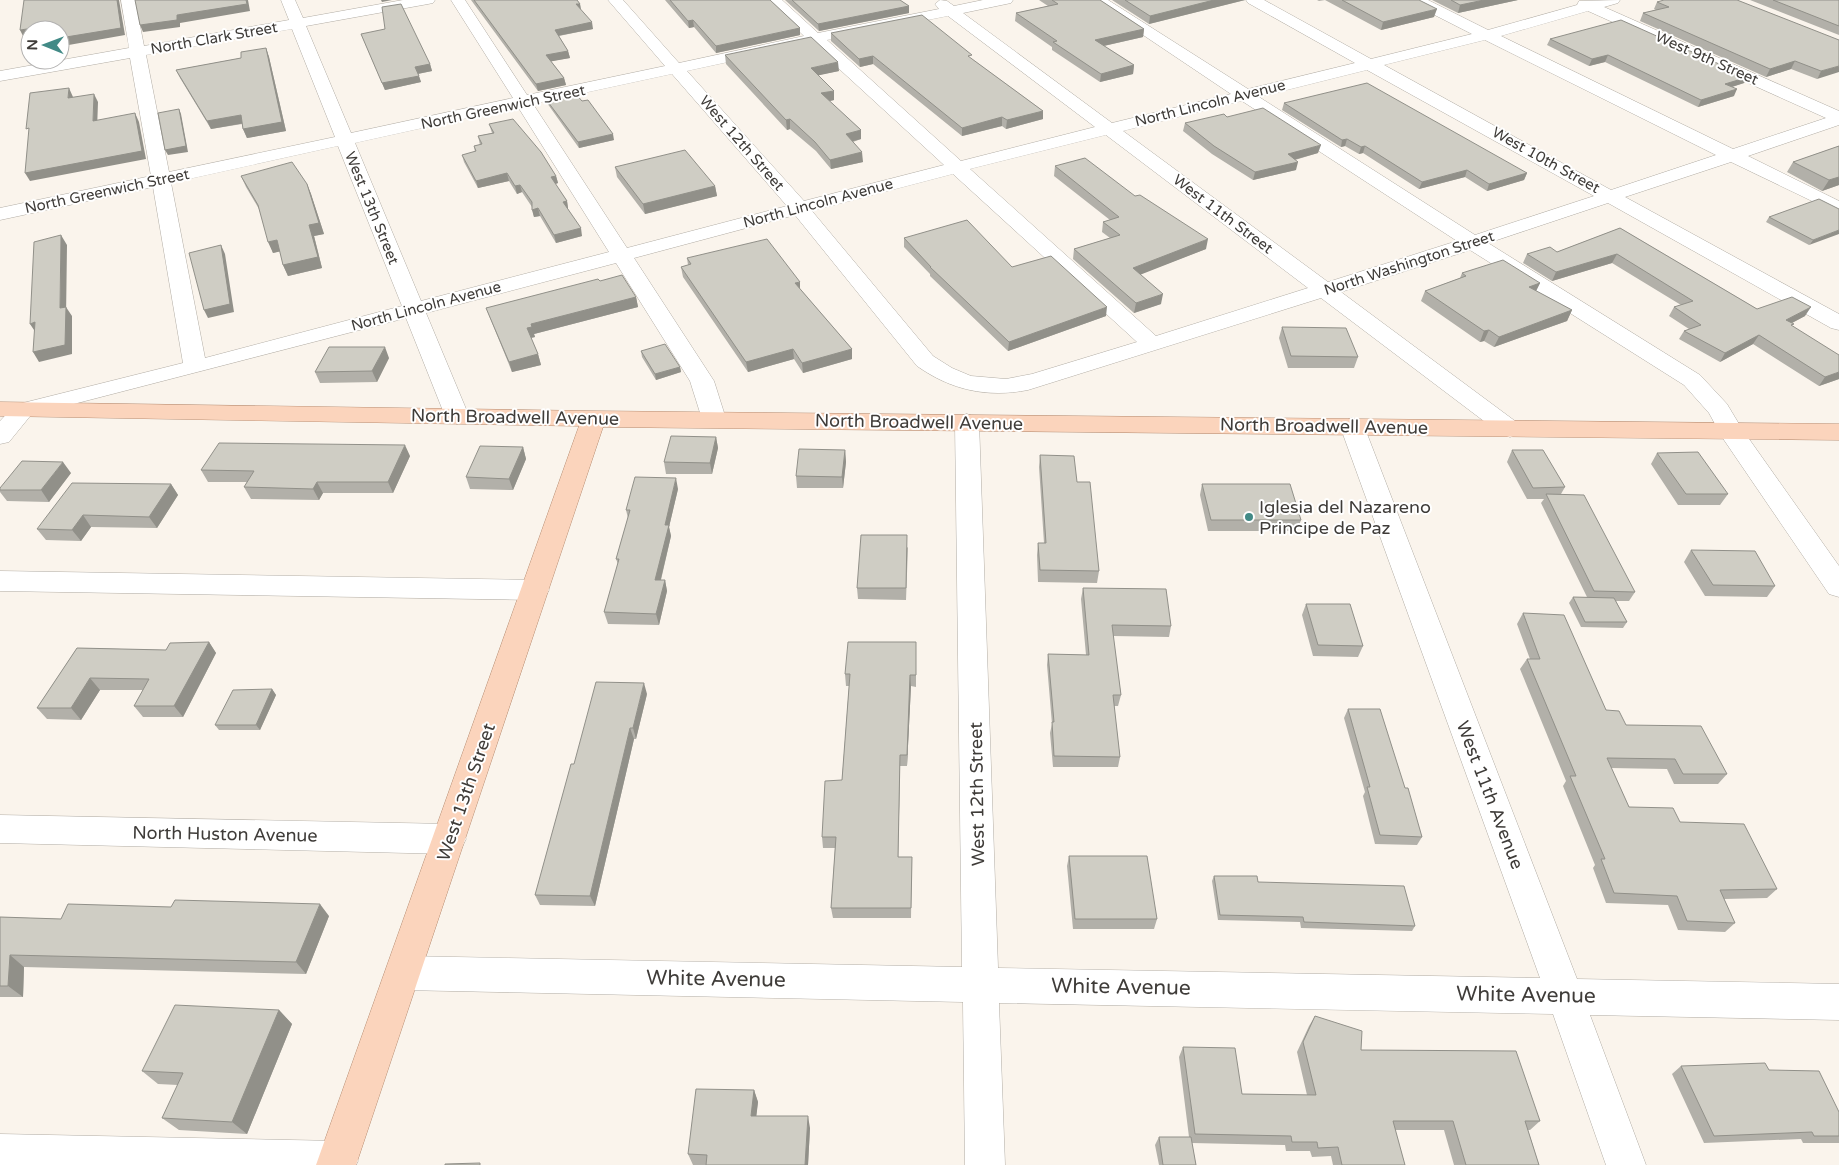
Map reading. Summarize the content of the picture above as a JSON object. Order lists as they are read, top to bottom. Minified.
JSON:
{"streets":{"main road":["West 13th Street","North Broadwell Avenue"],"street":["North Clark Street","West 9th Street","North Lincoln Avenue","North Greenwich Street","West 12th Street","West 10th Street","West 11th Street","North Washington Street","West 11th Avenue","North Huston Avenue","White Avenue"]},"crossings":[["North Clark Street","West 13th Street"],["West 9th Street","North Lincoln Avenue"],["West 9th Street","North Washington Street"],["North Lincoln Avenue","West 12th Street"],["North Lincoln Avenue","West 10th Street"],["North Lincoln Avenue","West 13th Street"],["North Lincoln Avenue","West 11th Street"],["North Lincoln Avenue","North Broadwell Avenue"],["North Greenwich Street","West 12th Street"],["North Greenwich Street","West 13th Street"],["North Greenwich Street","West 11th Street"],["West 12th Street","North Washington Street"],["West 12th Street","North Broadwell Avenue"],["West 12th Street","White Avenue"],["West 10th Street","North Washington Street"],["West 13th Street","North Broadwell Avenue"],["West 13th Street","North Huston Avenue"],["West 13th Street","White Avenue"],["West 11th Street","North Washington Street"],["West 11th Street","North Broadwell Avenue"],["North Broadwell Avenue","West 11th Avenue"],["West 11th Avenue","White Avenue"]],"places":["Iglesia del Nazareno Principe de Paz"],"north":"left"}
